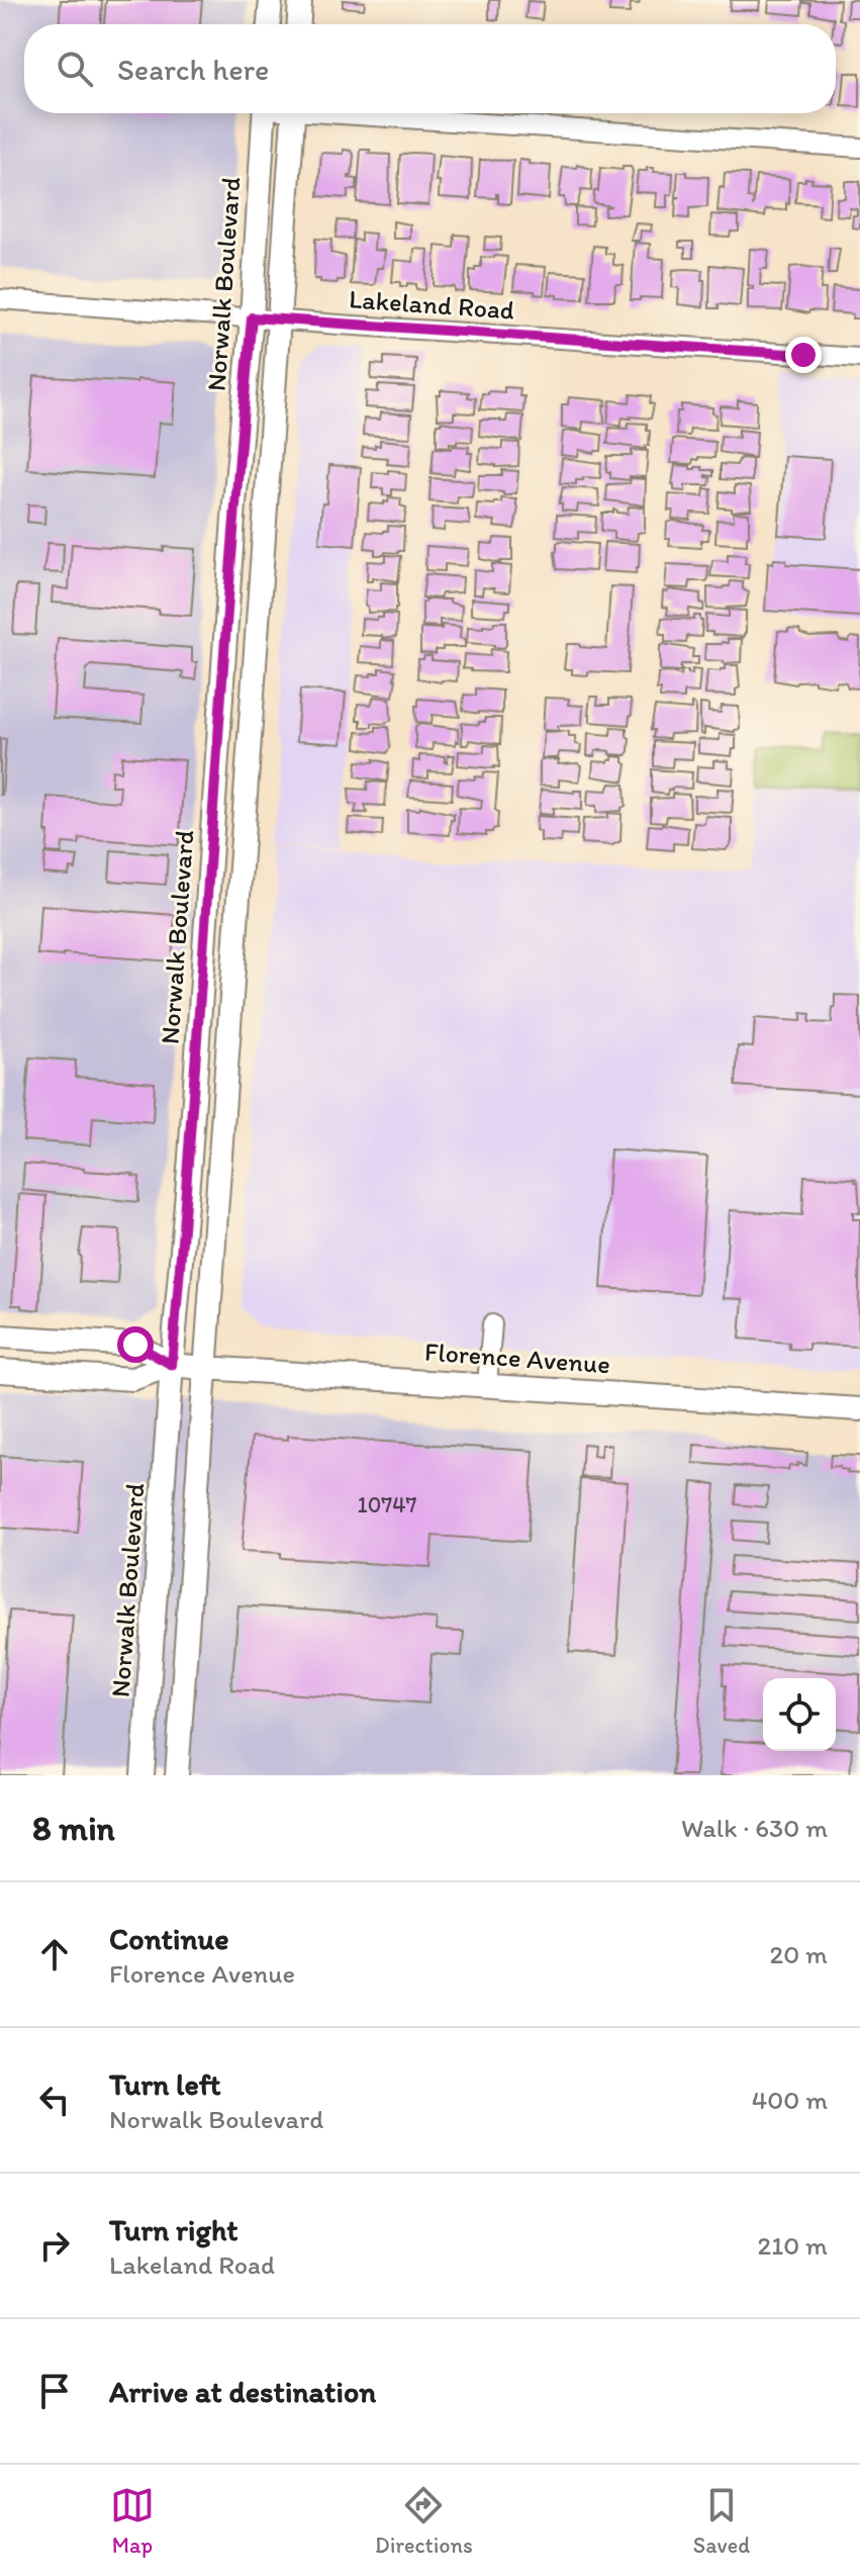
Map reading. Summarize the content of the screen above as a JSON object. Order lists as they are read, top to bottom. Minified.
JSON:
{"streets":{"main road":["Norwalk Boulevard","Florence Avenue"],"street":["Lakeland Road"]},"crossings":[["Norwalk Boulevard","Lakeland Road"],["Norwalk Boulevard","Florence Avenue"]],"house_numbers":["10747"],"page":{"search":"Search here","heading":["8 min","Walk · 630 m"],"list":[["Continue","Florence Avenue","20 m"],["Turn left","Norwalk Boulevard","400 m"],["Turn right","Lakeland Road","210 m"],"Arrive at destination"],"nav":["Map","Directions","Saved"]}}
